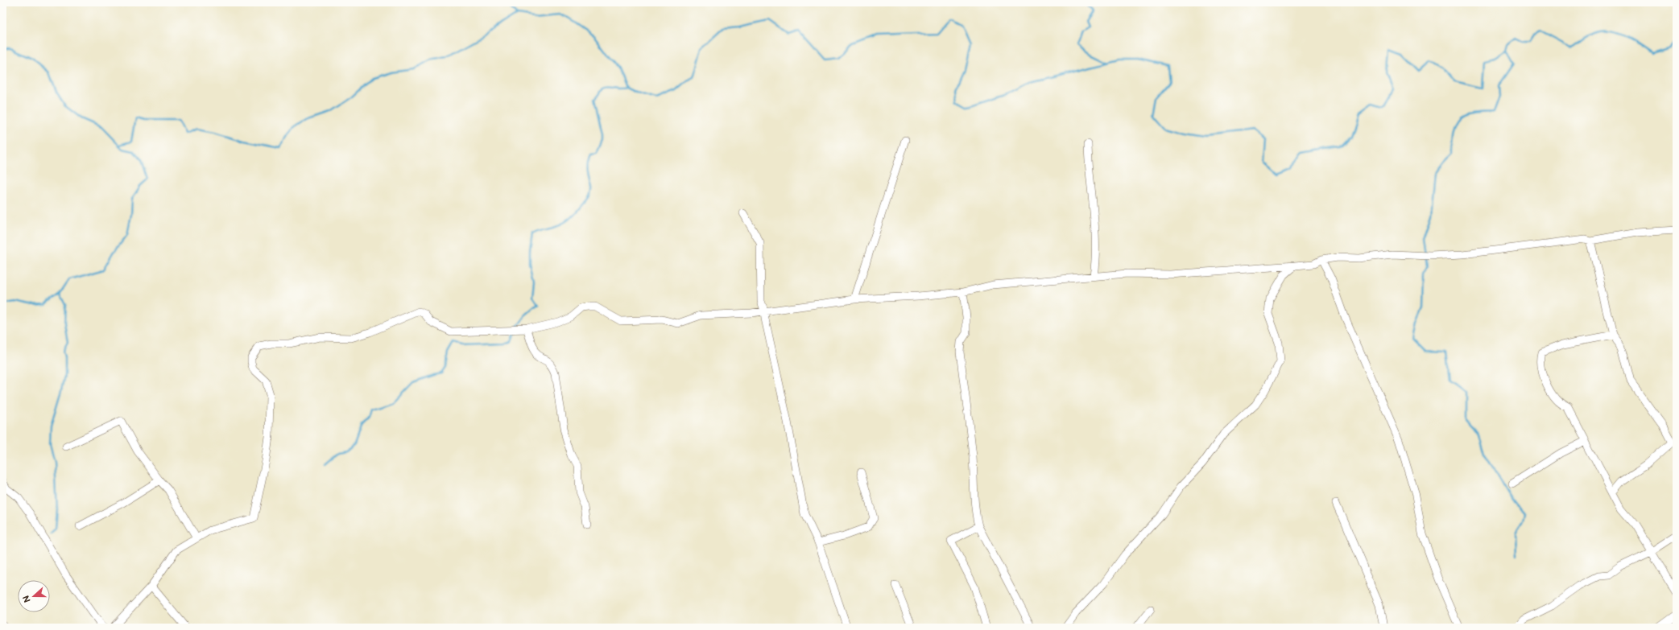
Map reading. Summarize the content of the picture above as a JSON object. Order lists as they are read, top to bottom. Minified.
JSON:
{"north":"left"}
